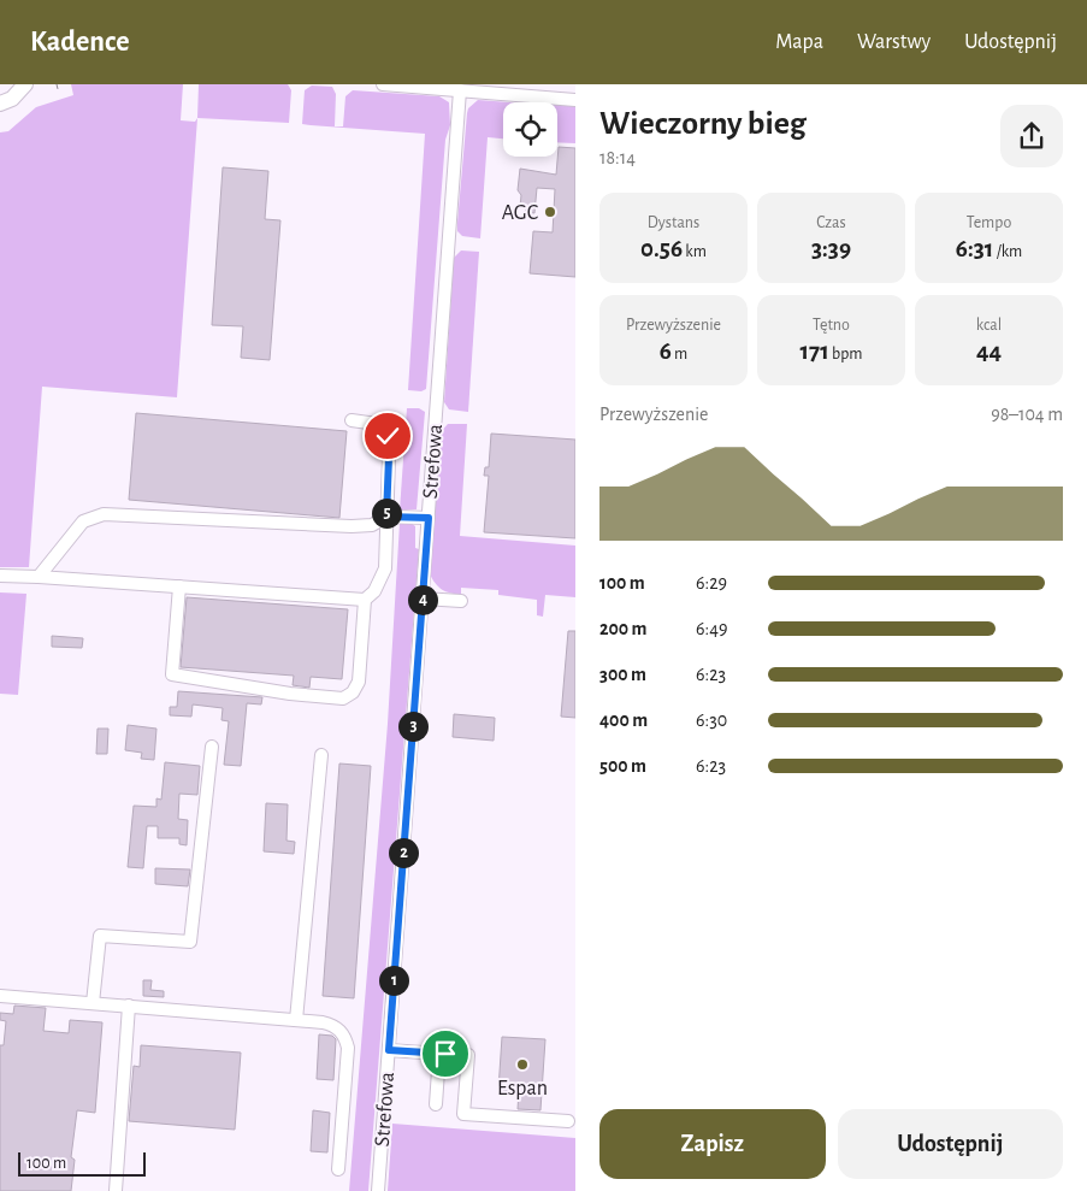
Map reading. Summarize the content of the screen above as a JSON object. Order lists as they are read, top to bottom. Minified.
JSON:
{"streets":{"street":["Strefowa"]},"places":["AGC","Espan"],"scale_bar":"100 m","page":{"header":"Kadence","nav":["Mapa","Warstwy","Udostępnij"],"heading":["Wieczorny bieg","18:14"],"stats":[["Dystans","0.56 km"],["Czas","3:39"],["Tempo","6:31 /km"],["Przewyższenie","6 m"],["Tętno","171 bpm"],["kcal","44"]],"chart":["Przewyższenie","98–104 m"],"pins":["5","4","3","2","1"],"list":[{"name":"100 m","note":"6:29"},{"name":"200 m","note":"6:49"},{"name":"300 m","note":"6:23"},{"name":"400 m","note":"6:30"},{"name":"500 m","note":"6:23"}],"buttons":["Zapisz","Udostępnij"],"scale":"100 m"}}
